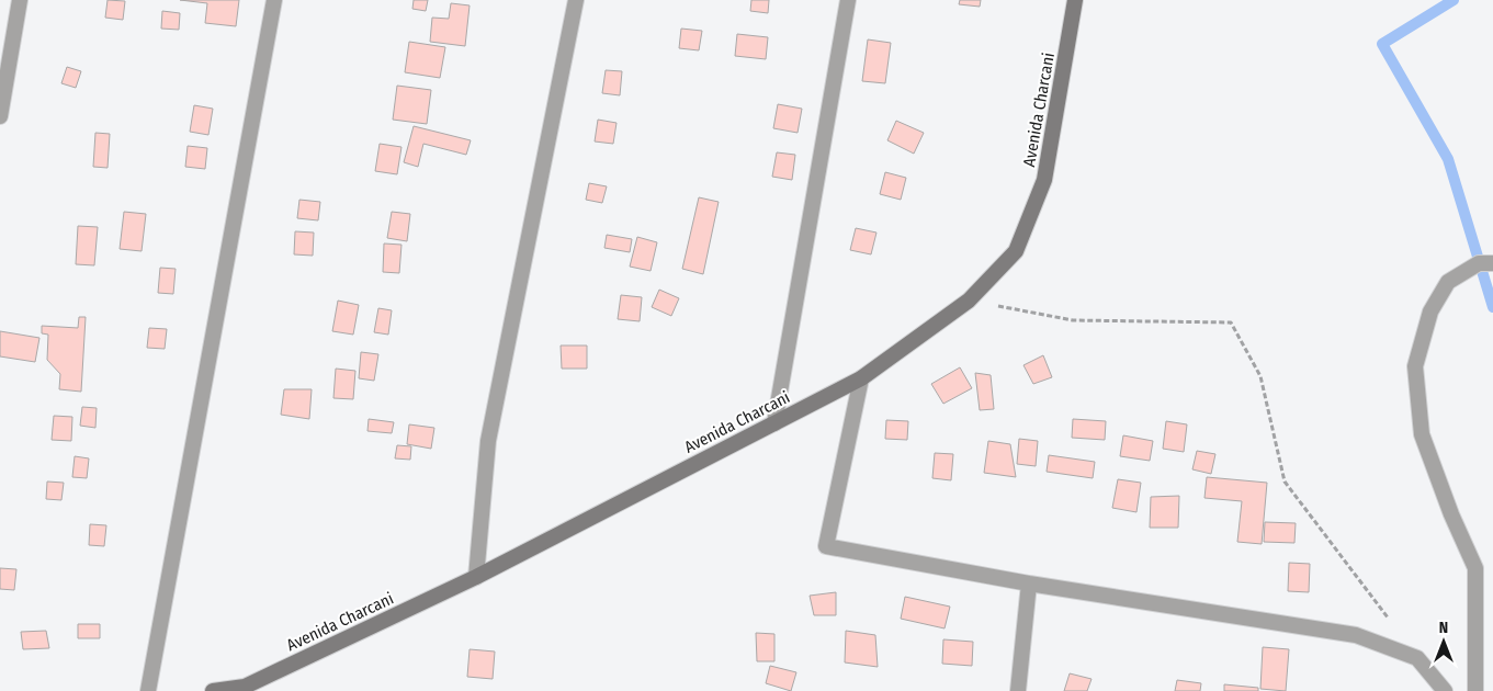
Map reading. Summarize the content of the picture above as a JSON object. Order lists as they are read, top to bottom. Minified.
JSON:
{"streets":{"main road":["Avenida Charcani"]},"north":"top"}
